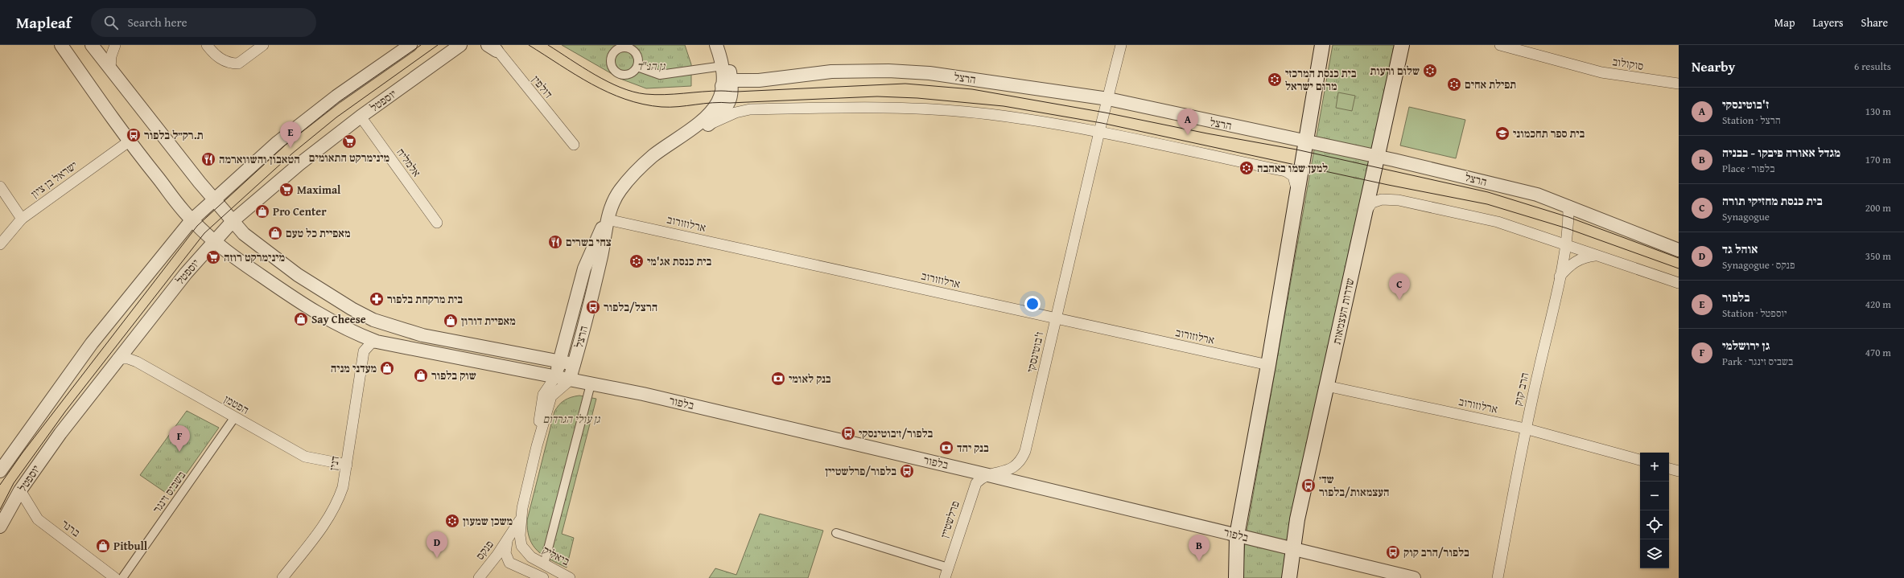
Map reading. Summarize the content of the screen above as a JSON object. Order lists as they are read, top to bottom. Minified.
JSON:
{"streets":{"main road":["שדרות העצמאות"],"street":["סוקולוב","הרצל","דולפין","יוספטל","אלמליח","ישראל בן ציון","ארלוזורוב","ז'בוטינסקי","הרב קוק","בלפור","הפטמן","דנין","בשביס זינגר","פרלשטיין","ברנר","פנקס","ביאליק"]},"crossings":[["הרצל","ארלוזורוב"],["הרצל","שדרות העצמאות"],["הרצל","ז'בוטינסקי"],["הרצל","הרב קוק"],["הרצל","בלפור"],["הרצל","פנקס"],["הרצל","ביאליק"],["יוספטל","אלמליח"],["יוספטל","בלפור"],["יוספטל","הפטמן"],["יוספטל","ברנר"],["ישראל בן ציון","בלפור"],["ארלוזורוב","שדרות העצמאות"],["ארלוזורוב","ז'בוטינסקי"],["ארלוזורוב","הרב קוק"],["שדרות העצמאות","בלפור"],["ז'בוטינסקי","בלפור"],["ז'בוטינסקי","פרלשטיין"],["בלפור","דנין"],["בלפור","פרלשטיין"],["הפטמן","דנין"],["הפטמן","בשביס זינגר"],["פנקס","ביאליק"]],"parks":["גן הנ\"ד","גן עולי הגרדום"],"places":{"synagogue":["שלום ורעות","בית כנסת המרכזי מרום ישראל","תפילת אחים","למען שמו באהבה","בית כנסת אג'מי","משכן שמעון"],"school or university":["בית ספר תחכמוני"],"bus stop":["ת.רק״ל בלפור","הרצל/בלפור","בלפור/ז׳בוטינסקי","בלפור/פרלשטיין","שד׳ העצמאות/בלפור","בלפור/הרב קוק"],"supermarket":["מינימרקט התאומים","Maximal","מינימרקט רוזה"],"restaurant":["הטאבון והשווארמה","צחי בשרים"],"shop":["Pro Center","מאפיית כל טעם","Say Cheese","מאפיית דורון","מעדני מניה","שוק בלפור","Pitbull"],"pharmacy":["בית מרקחת בלפור"],"bank":["בנק לאומי","בנק יהד"]},"page":{"header":"Mapleaf","search":"Search here","nav":["Map","Layers","Share"],"heading":["Nearby","6 results"],"list":[{"mark":"A","name":"ז'בוטינסקי","note":"Station · הרצל","value":"130 m"},{"mark":"B","name":"מגדל אאורה פיבקו - בבניה","note":"Place · בלפור","value":"170 m"},{"mark":"C","name":"בית כנסת מחזיקי תורה","note":"Synagogue","value":"200 m"},{"mark":"D","name":"אוהל גד","note":"Synagogue · פנקס","value":"350 m"},{"mark":"E","name":"בלפור","note":"Station · יוספטל","value":"420 m"},{"mark":"F","name":"גן ירושלמי","note":"Park · בשביס זינגר","value":"470 m"}],"pins":["A","E","C","F","D","B"],"map_buttons":["+","−"]}}
